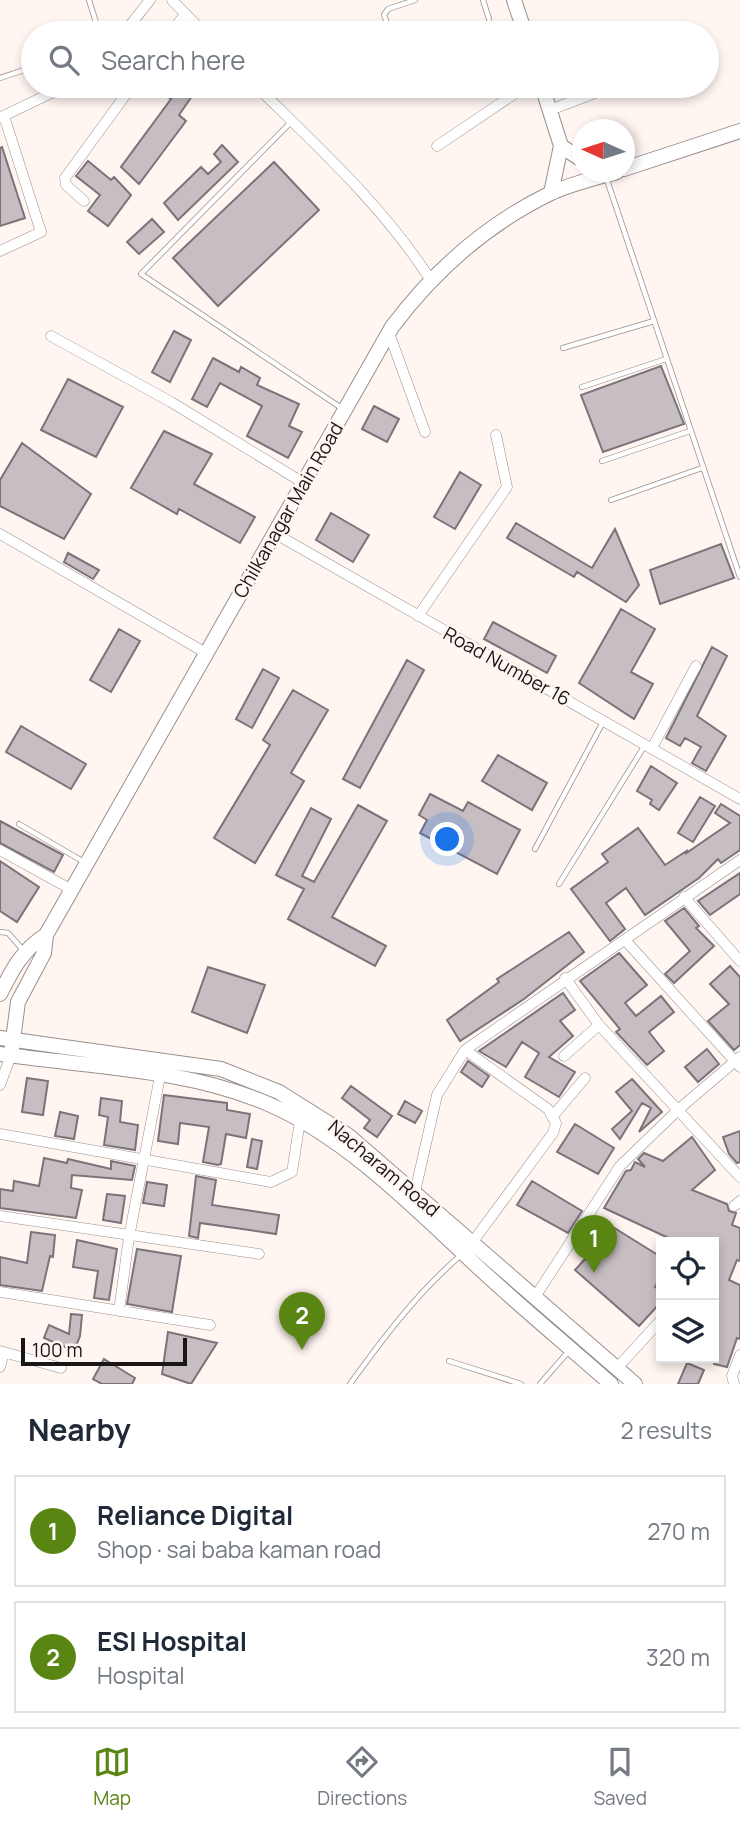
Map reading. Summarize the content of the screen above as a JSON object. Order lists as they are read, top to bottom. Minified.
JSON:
{"streets":{"main road":["Chilkanagar Main Road","Nacharam Road"],"street":["Road Number 16"]},"crossings":[["Chilkanagar Main Road","Road Number 16"]],"scale_bar":"100 m","north":"left","page":{"search":"Search here","pins":["1","2"],"scale":"100 m","heading":["Nearby","2 results"],"list":[{"mark":"1","name":"Reliance Digital","note":"Shop · sai baba kaman road","value":"270 m"},{"mark":"2","name":"ESI Hospital","note":"Hospital","value":"320 m"}],"nav":["Map","Directions","Saved"]}}
